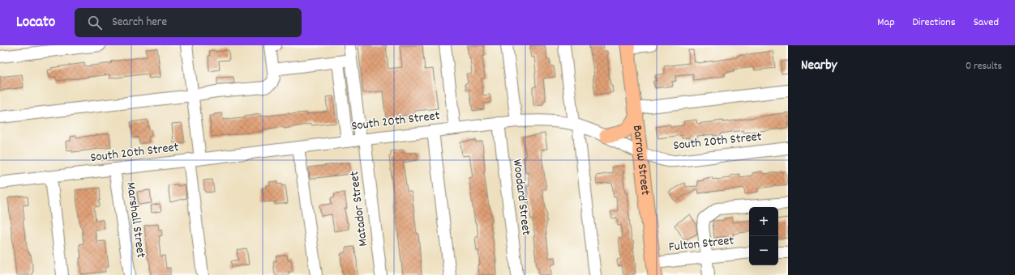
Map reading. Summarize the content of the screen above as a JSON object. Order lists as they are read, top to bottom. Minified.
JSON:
{"streets":{"main road":["Barrow Street"],"street":["South 20th Street","Woodard Street","Matador Street","Marshall Street","Fulton Street"]},"crossings":[["South 20th Street","Barrow Street"],["South 20th Street","Woodard Street"],["South 20th Street","Matador Street"],["South 20th Street","Marshall Street"],["Barrow Street","Fulton Street"]],"page":{"header":"Locato","search":"Search here","nav":["Map","Directions","Saved"],"heading":["Nearby","0 results"],"map_buttons":["+","−"]}}
